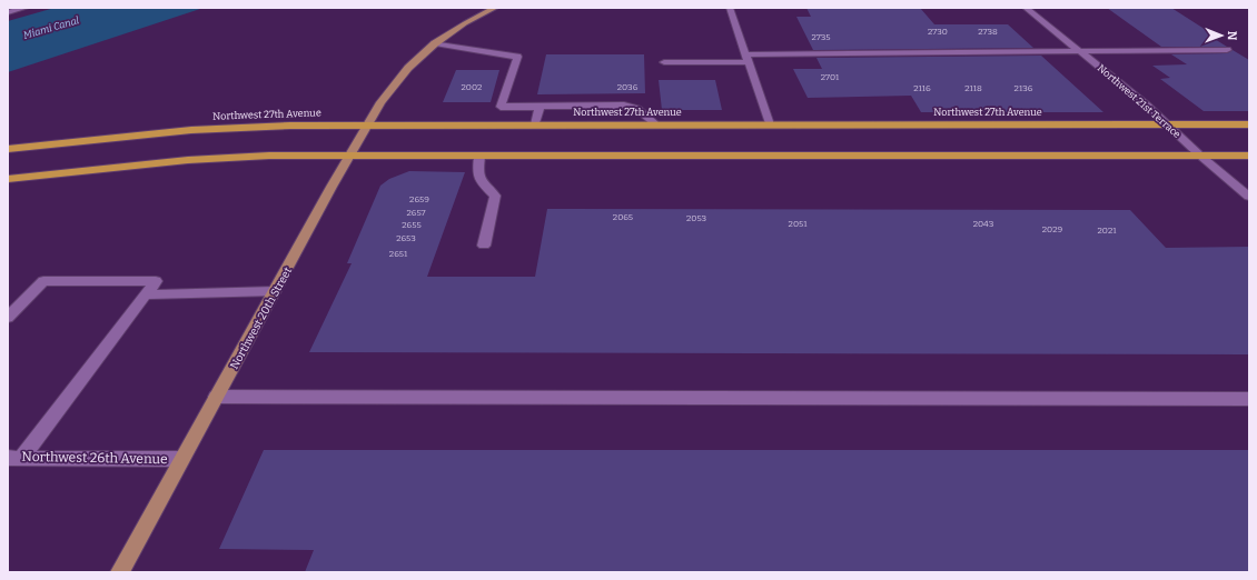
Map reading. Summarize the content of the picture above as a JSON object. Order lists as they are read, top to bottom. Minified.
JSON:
{"streets":{"highway":["Northwest 27th Avenue"],"main road":["Northwest 20th Street"],"street":["Northwest 21st Terrace","Northwest 26th Avenue"]},"crossings":[["Northwest 21st Terrace","Northwest 27th Avenue"],["Northwest 27th Avenue","Northwest 20th Street"],["Northwest 20th Street","Northwest 26th Avenue"]],"water":["Miami Canal"],"house_numbers":["2730","2738","2735","2701","2002","2036","2116","2118","2136","2659","2657","2065","2053","2051","2043","2655","2029","2021","2653","2651"],"north":"right"}
